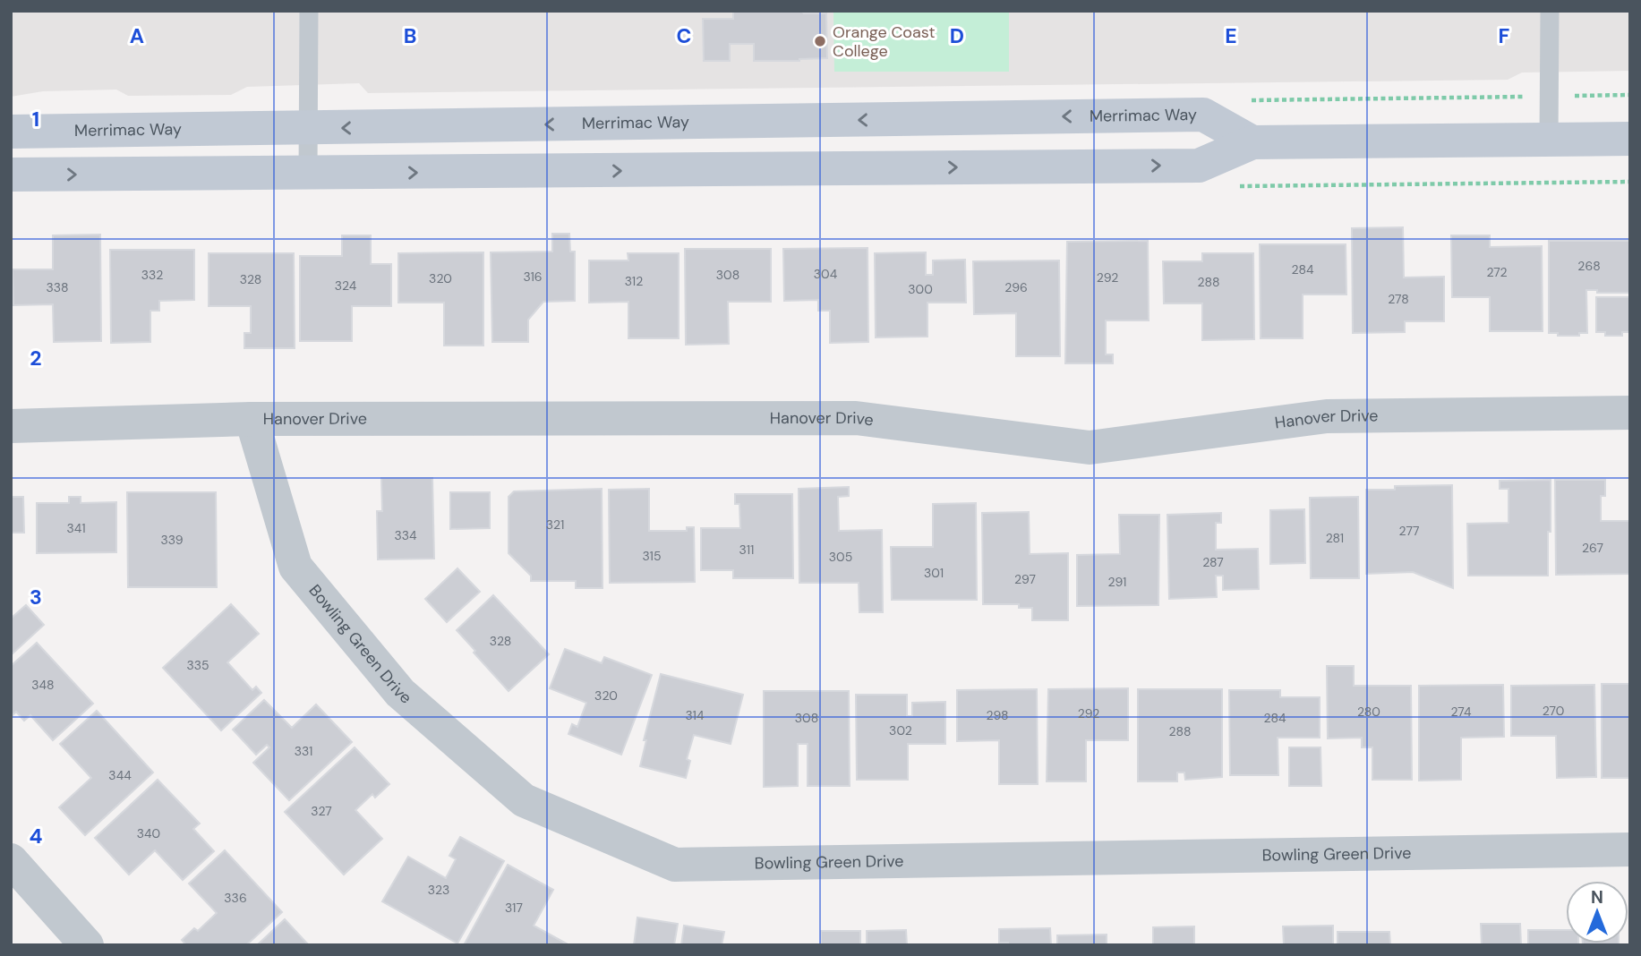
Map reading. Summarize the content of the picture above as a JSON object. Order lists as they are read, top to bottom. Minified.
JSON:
{"streets":{"street":["Merrimac Way","Hanover Drive","Bowling Green Drive"]},"crossings":[["Hanover Drive","Bowling Green Drive"]],"places":["Orange Coast College"],"house_numbers":["268","284","272","304","332","308","316","292","320","328","312","288","324","338","296","300","278","321","341","277","334","281","339","267","311","315","305","287","301","297","291","328","335","348","320","270","280","274","292","314","298","308","284","302","288","331","344","327","340","323","336","317"],"north":"top","grid":{"columns":["A","B","C","D","E","F"],"rows":["1","2","3","4"]}}
